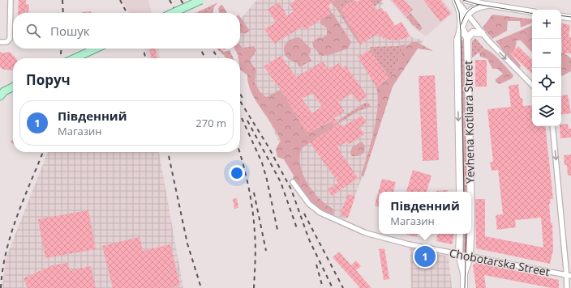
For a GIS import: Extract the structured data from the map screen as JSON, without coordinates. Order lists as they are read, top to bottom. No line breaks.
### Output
{"streets":{"main road":["Yevhena Kotliara Street"],"street":["Chobotarska Street"]},"crossings":[["Yevhena Kotliara Street","Chobotarska Street"]],"page":{"map_buttons":["+","−"],"search":"Пошук","heading":"Поруч","list":[{"mark":"1","name":"Південний","note":"Магазин","value":"270 m"}],"popup":["Південний","Магазин"],"pins":"1"}}
